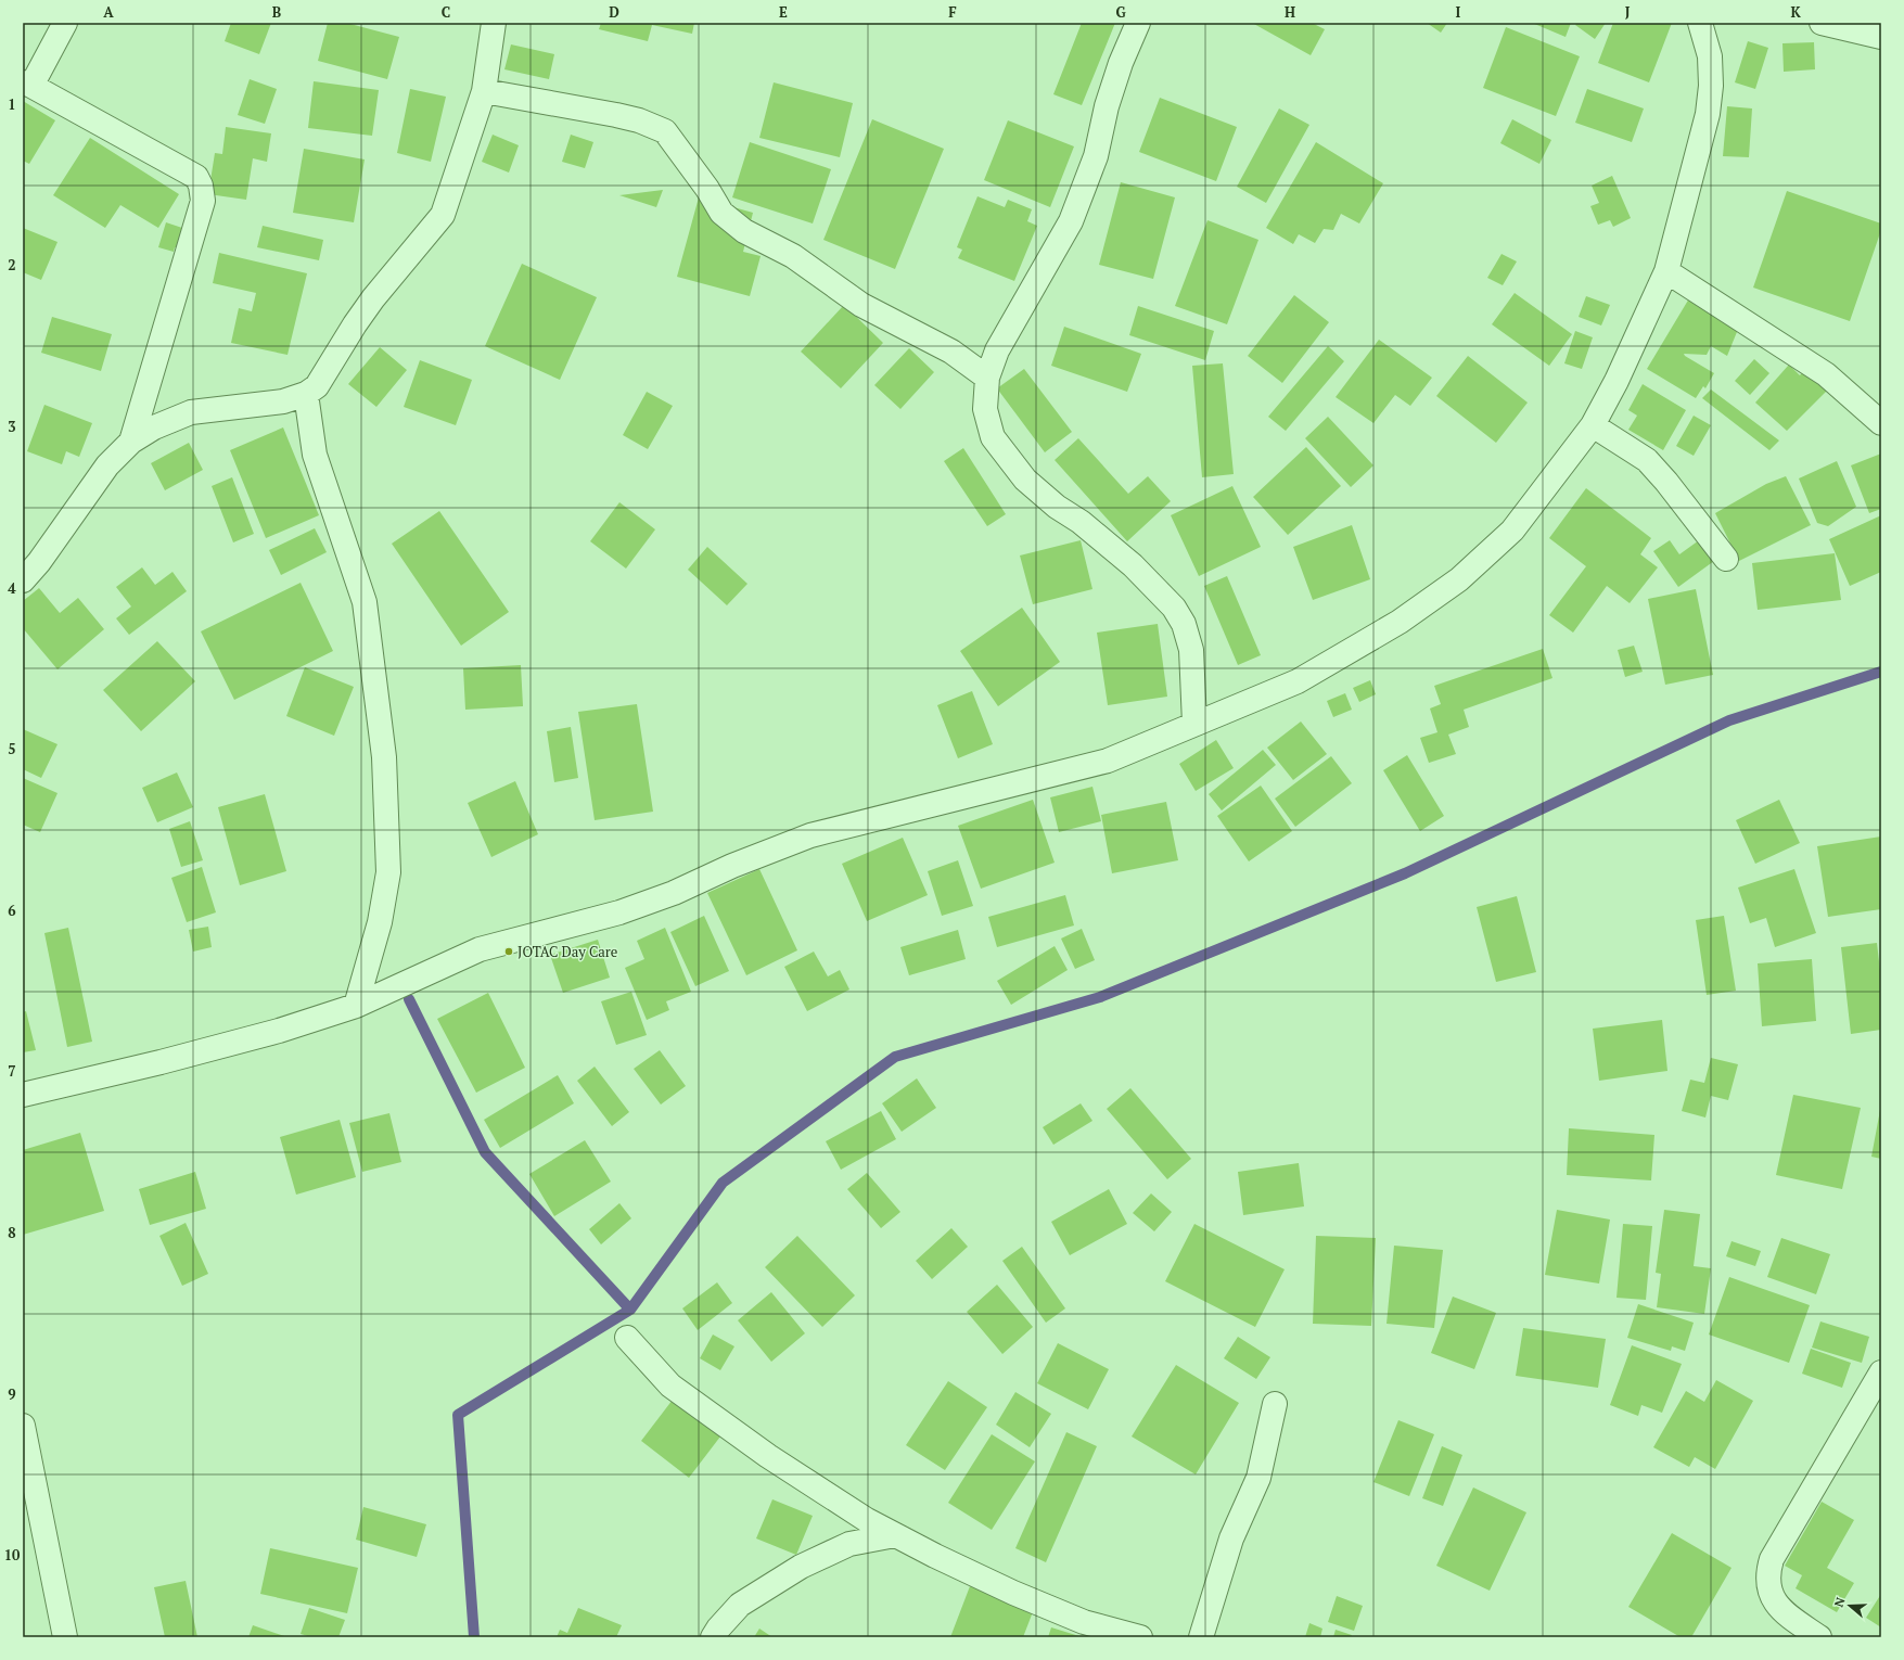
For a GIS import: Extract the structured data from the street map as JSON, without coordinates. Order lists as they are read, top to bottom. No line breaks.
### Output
{"places":["JOTAC Day Care"],"north":"left","grid":{"columns":["A","B","C","D","E","F","G","H","I","J","K"],"rows":["1","2","3","4","5","6","7","8","9","10"]}}
